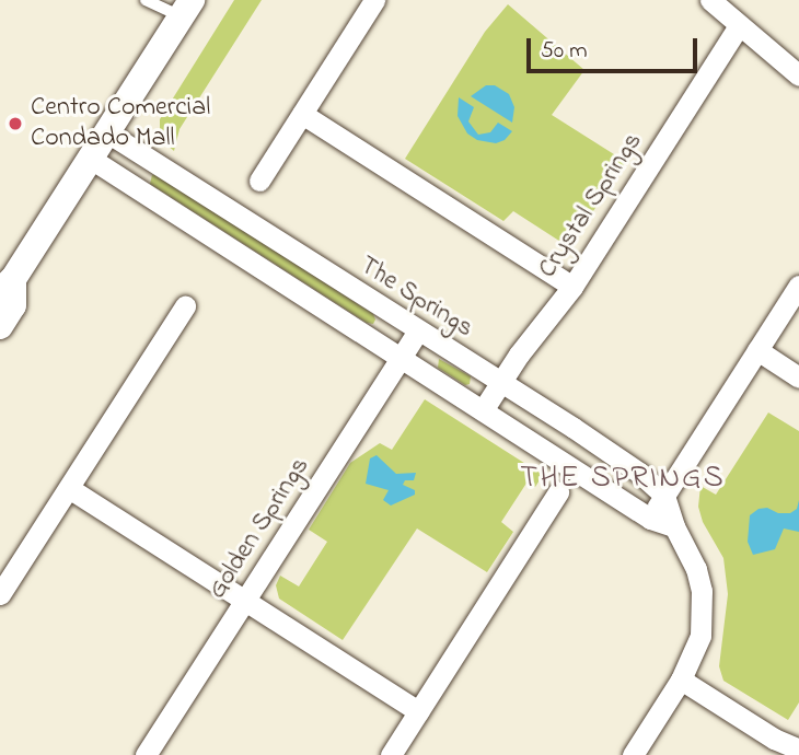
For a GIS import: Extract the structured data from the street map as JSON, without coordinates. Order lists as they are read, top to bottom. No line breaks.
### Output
{"streets":{"street":["Crystal Springs","The Springs","Golden Springs"]},"crossings":[["Crystal Springs","The Springs"],["The Springs","Golden Springs"]],"districts":["THE SPRINGS"],"places":["Centro Comercial Condado Mall"],"scale_bar":"50 m"}
